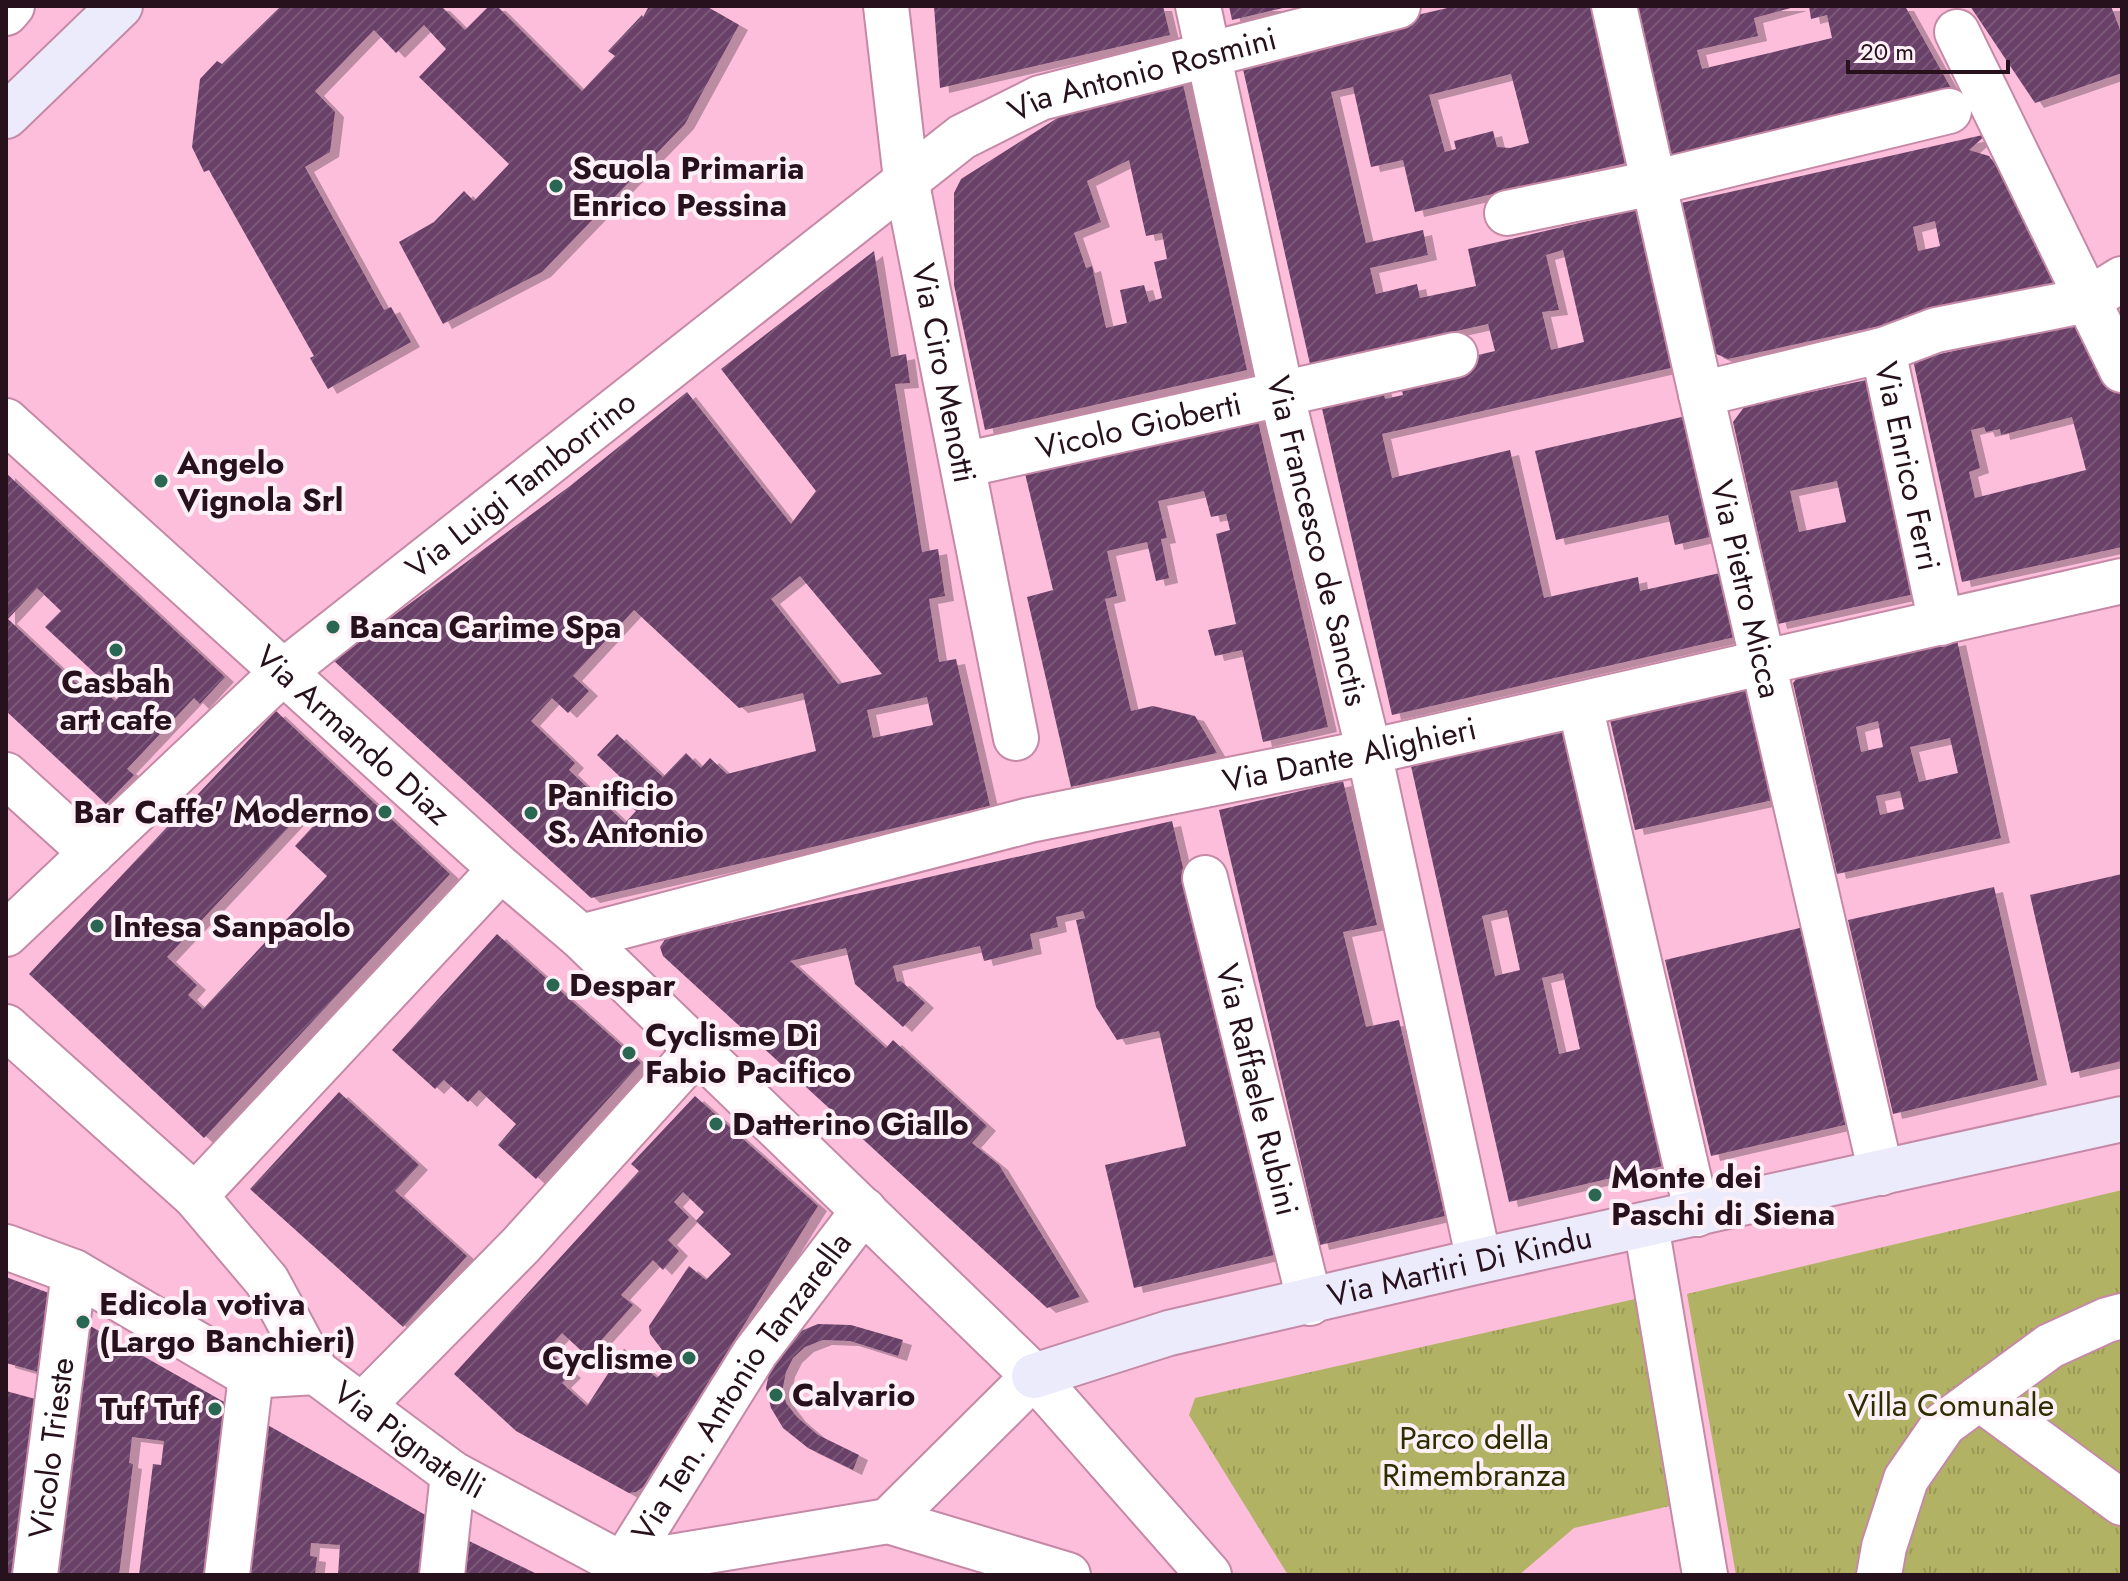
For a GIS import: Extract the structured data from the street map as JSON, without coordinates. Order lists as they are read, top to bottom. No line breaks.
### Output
{"streets":{"street":["Via Antonio Rosmini","Via Ciro Menotti","Vicolo Gioberti","Via Enrico Ferri","Via Luigi Tamborrino","Via Francesco de Sanctis","Via Pietro Micca","Via Armando Diaz","Via Dante Alighieri","Via Raffaele Rubini","Via Martiri Di Kindu","Via Ten. Antonio Tanzarella","Via Pignatelli","Vicolo Trieste"]},"crossings":[["Via Antonio Rosmini","Via Ciro Menotti"],["Via Antonio Rosmini","Via Luigi Tamborrino"],["Via Antonio Rosmini","Via Francesco de Sanctis"],["Via Ciro Menotti","Vicolo Gioberti"],["Via Ciro Menotti","Via Luigi Tamborrino"],["Vicolo Gioberti","Via Francesco de Sanctis"],["Via Enrico Ferri","Via Pietro Micca"],["Via Enrico Ferri","Via Dante Alighieri"],["Via Luigi Tamborrino","Via Armando Diaz"],["Via Francesco de Sanctis","Via Dante Alighieri"],["Via Francesco de Sanctis","Via Martiri Di Kindu"],["Via Pietro Micca","Via Dante Alighieri"],["Via Pietro Micca","Via Martiri Di Kindu"],["Via Armando Diaz","Via Dante Alighieri"],["Via Armando Diaz","Via Martiri Di Kindu"],["Via Armando Diaz","Via Ten. Antonio Tanzarella"],["Via Raffaele Rubini","Via Martiri Di Kindu"],["Via Ten. Antonio Tanzarella","Via Pignatelli"]],"parks":["Villa Comunale","Parco della Rimembranza"],"places":["Scuola Primaria Enrico Pessina","Angelo Vignola Srl","Banca Carime Spa","Casbah art cafe","Bar Caffe' Moderno","Panificio S. Antonio","Intesa Sanpaolo","Despar","Cyclisme Di Fabio Pacifico","Datterino Giallo","Monte dei Paschi di Siena","Edicola votiva (Largo Banchieri)","Cyclisme","Calvario","Tuf Tuf"],"scale_bar":"20 m"}
